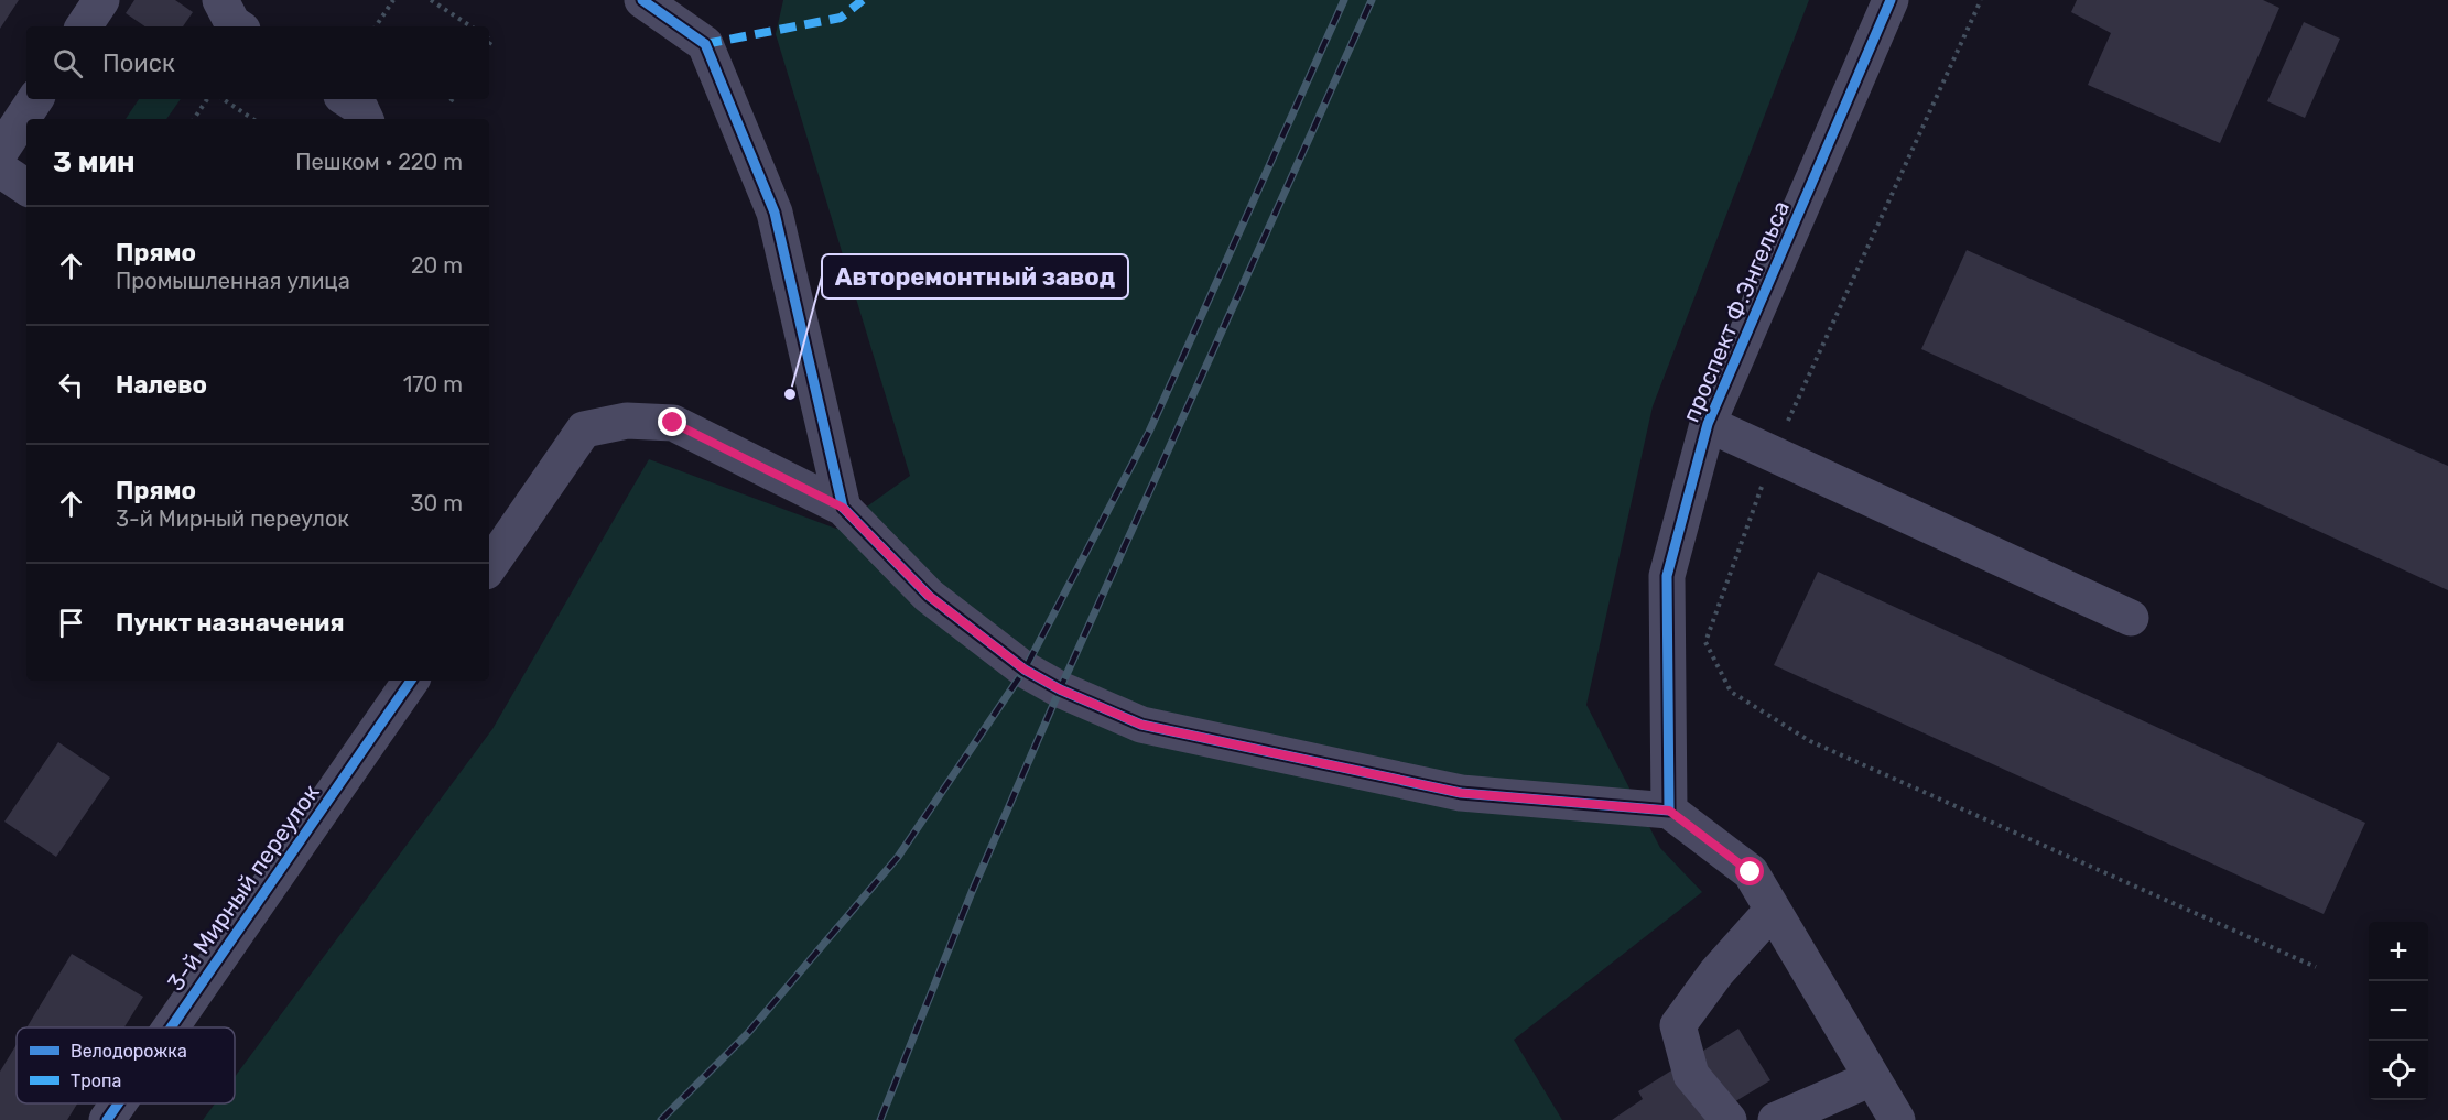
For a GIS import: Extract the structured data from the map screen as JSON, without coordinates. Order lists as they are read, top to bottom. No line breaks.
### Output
{"streets":{"street":["проспект Ф.Энгельса","3-й Мирный переулок"]},"places":["Авторемонтный завод"],"legend":["Велодорожка","Тропа"],"page":{"search":"Поиск","heading":["3 мин","Пешком · 220 m"],"list":[["Прямо","Промышленная улица","20 m"],["Налево","170 m"],["Прямо","3-й Мирный переулок","30 m"],"Пункт назначения"],"map_buttons":["+","−"]}}
